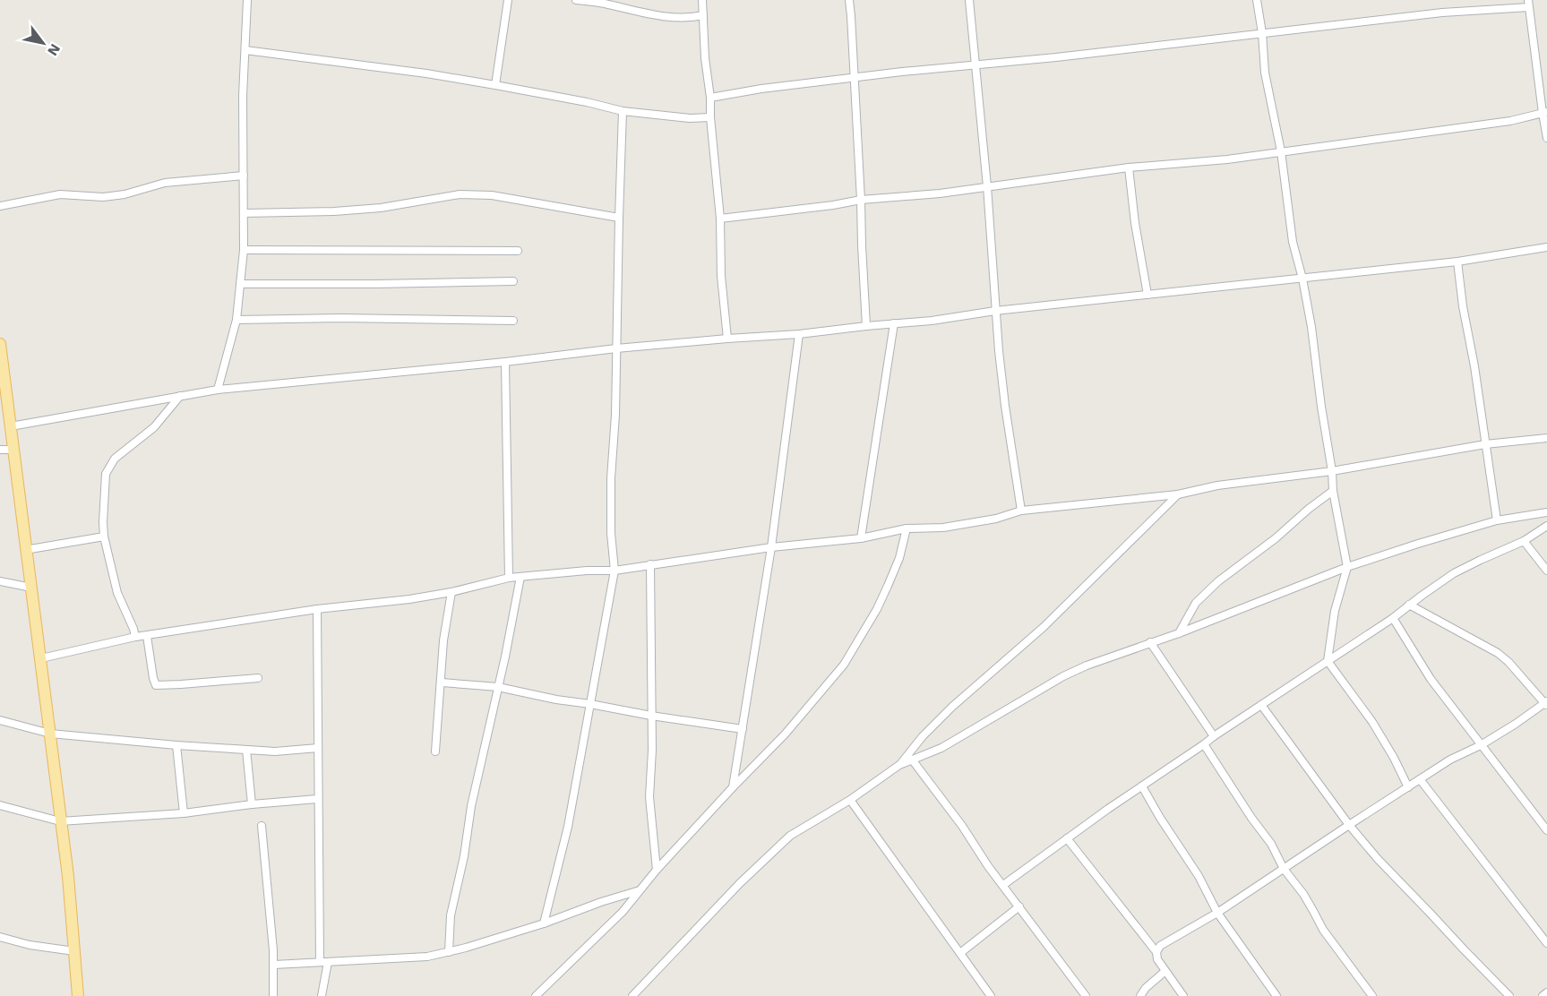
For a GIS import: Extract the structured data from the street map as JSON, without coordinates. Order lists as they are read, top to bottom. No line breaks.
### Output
{"north":"bottom right"}
